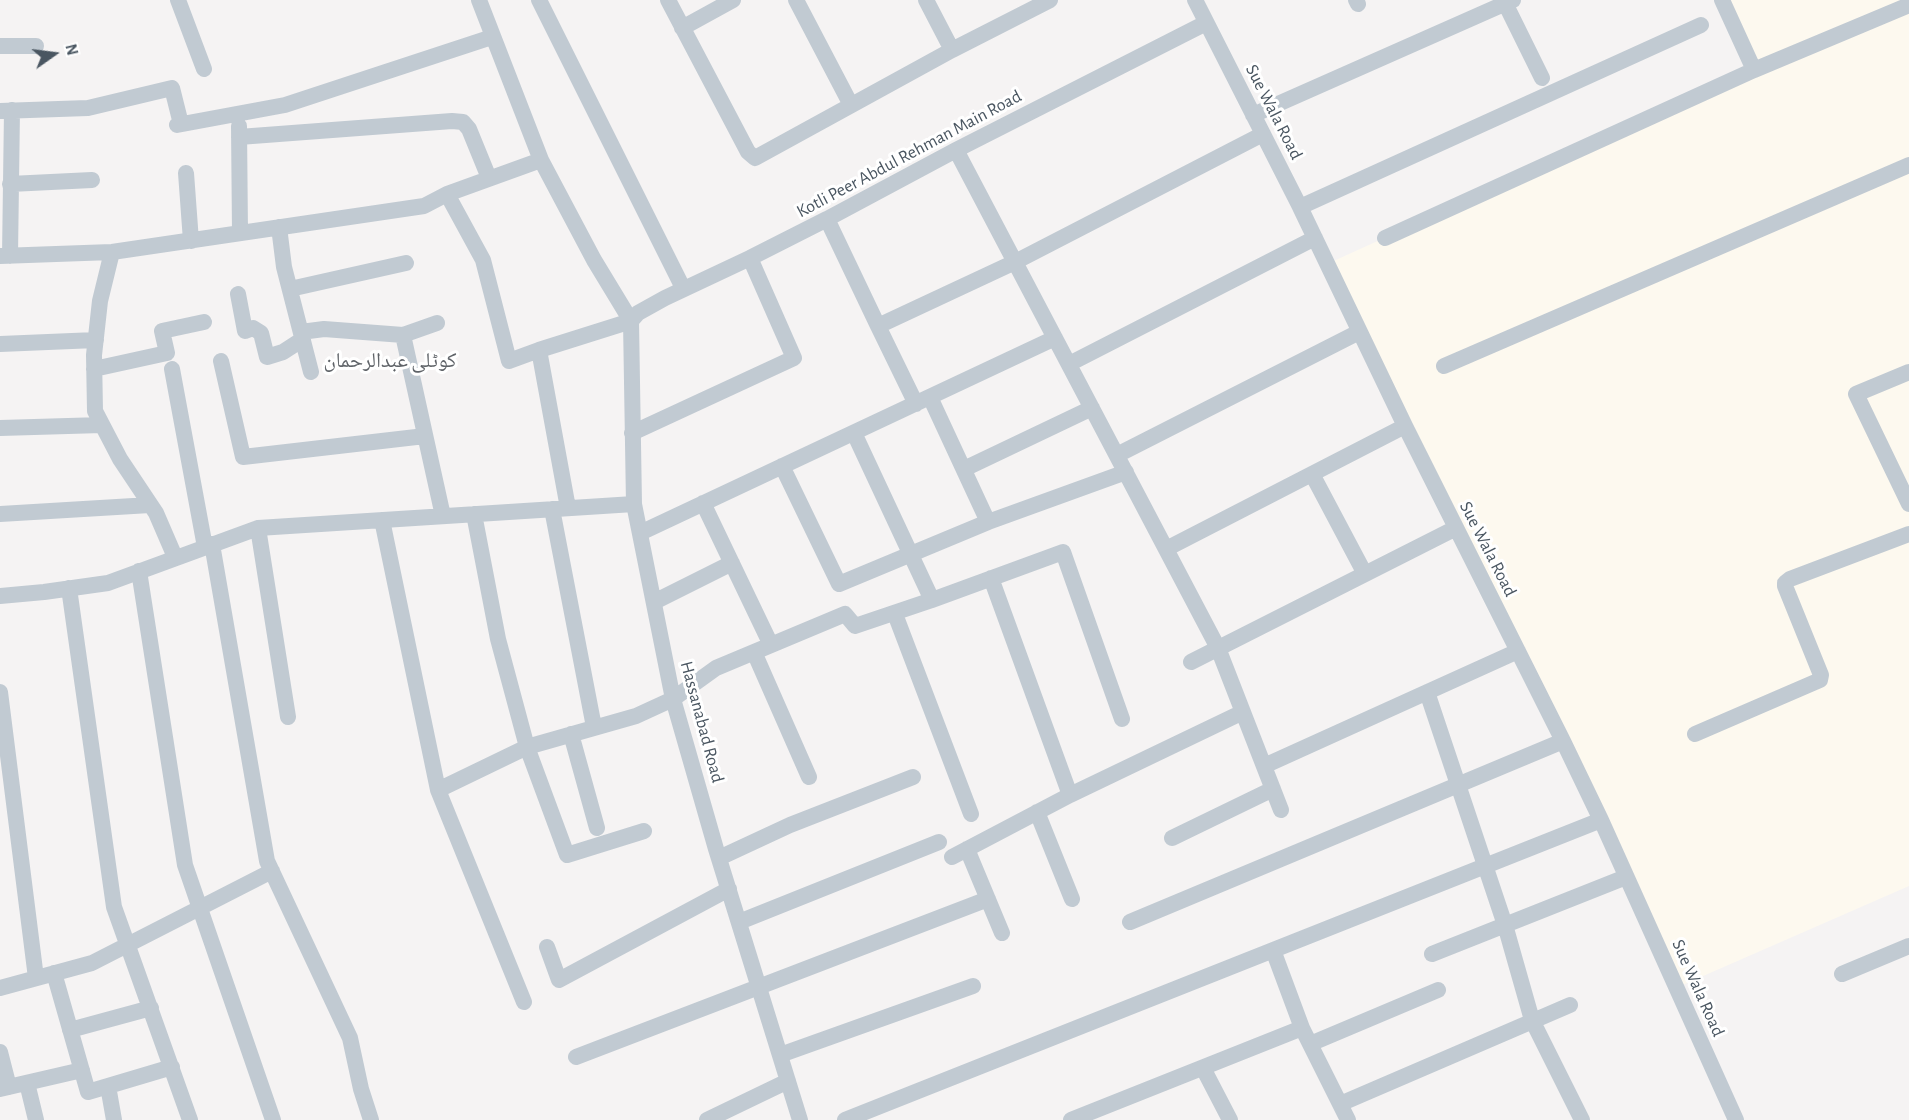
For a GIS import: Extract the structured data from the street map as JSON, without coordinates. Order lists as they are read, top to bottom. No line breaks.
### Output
{"streets":{"street":["Sue Wala Road","Kotli Peer Abdul Rehman Main Road","Hassanabad Road"]},"crossings":[["Sue Wala Road","Kotli Peer Abdul Rehman Main Road"],["Kotli Peer Abdul Rehman Main Road","Hassanabad Road"]],"districts":["کوٹلی عبدالرحمان"],"north":"right"}
